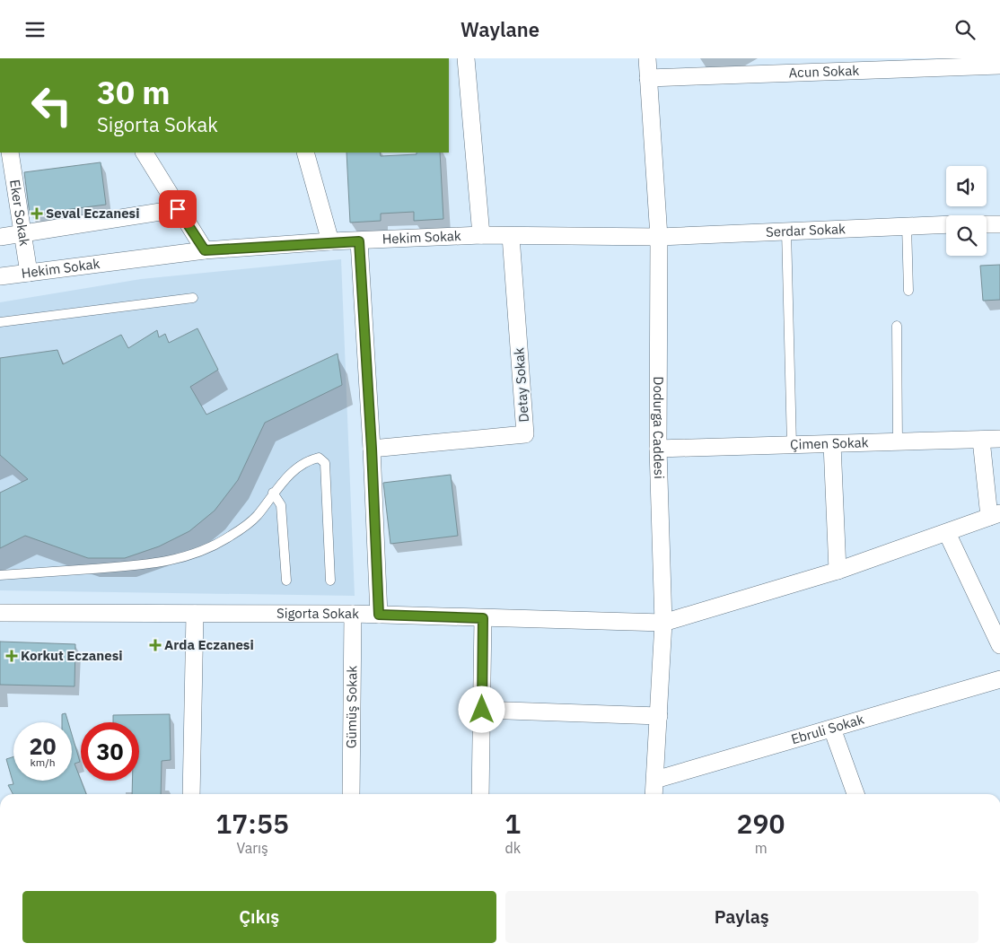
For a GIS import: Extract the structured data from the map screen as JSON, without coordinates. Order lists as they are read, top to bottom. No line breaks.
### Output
{"streets":{"street":["Acun Sokak","Eker Sokak","Serdar Sokak","Hekim Sokak","Detay Sokak","Dodurga Caddesi","Çimen Sokak","Sigorta Sokak","Gümüş Sokak","Ebruli Sokak"]},"crossings":[["Acun Sokak","Dodurga Caddesi"],["Eker Sokak","Hekim Sokak"],["Serdar Sokak","Hekim Sokak"],["Serdar Sokak","Dodurga Caddesi"],["Hekim Sokak","Detay Sokak"],["Hekim Sokak","Dodurga Caddesi"],["Dodurga Caddesi","Çimen Sokak"],["Dodurga Caddesi","Sigorta Sokak"],["Dodurga Caddesi","Ebruli Sokak"],["Sigorta Sokak","Gümüş Sokak"]],"places":{"health":["Seval Eczanesi","Arda Eczanesi","Korkut Eczanesi"]},"page":{"header":"Waylane","turn":["30 m","Sigorta Sokak"],"speed":"20 km/h","limit":"30","eta":["17:55","Varış","1","dk","290","m"],"buttons":["Çıkış","Paylaş"]}}
